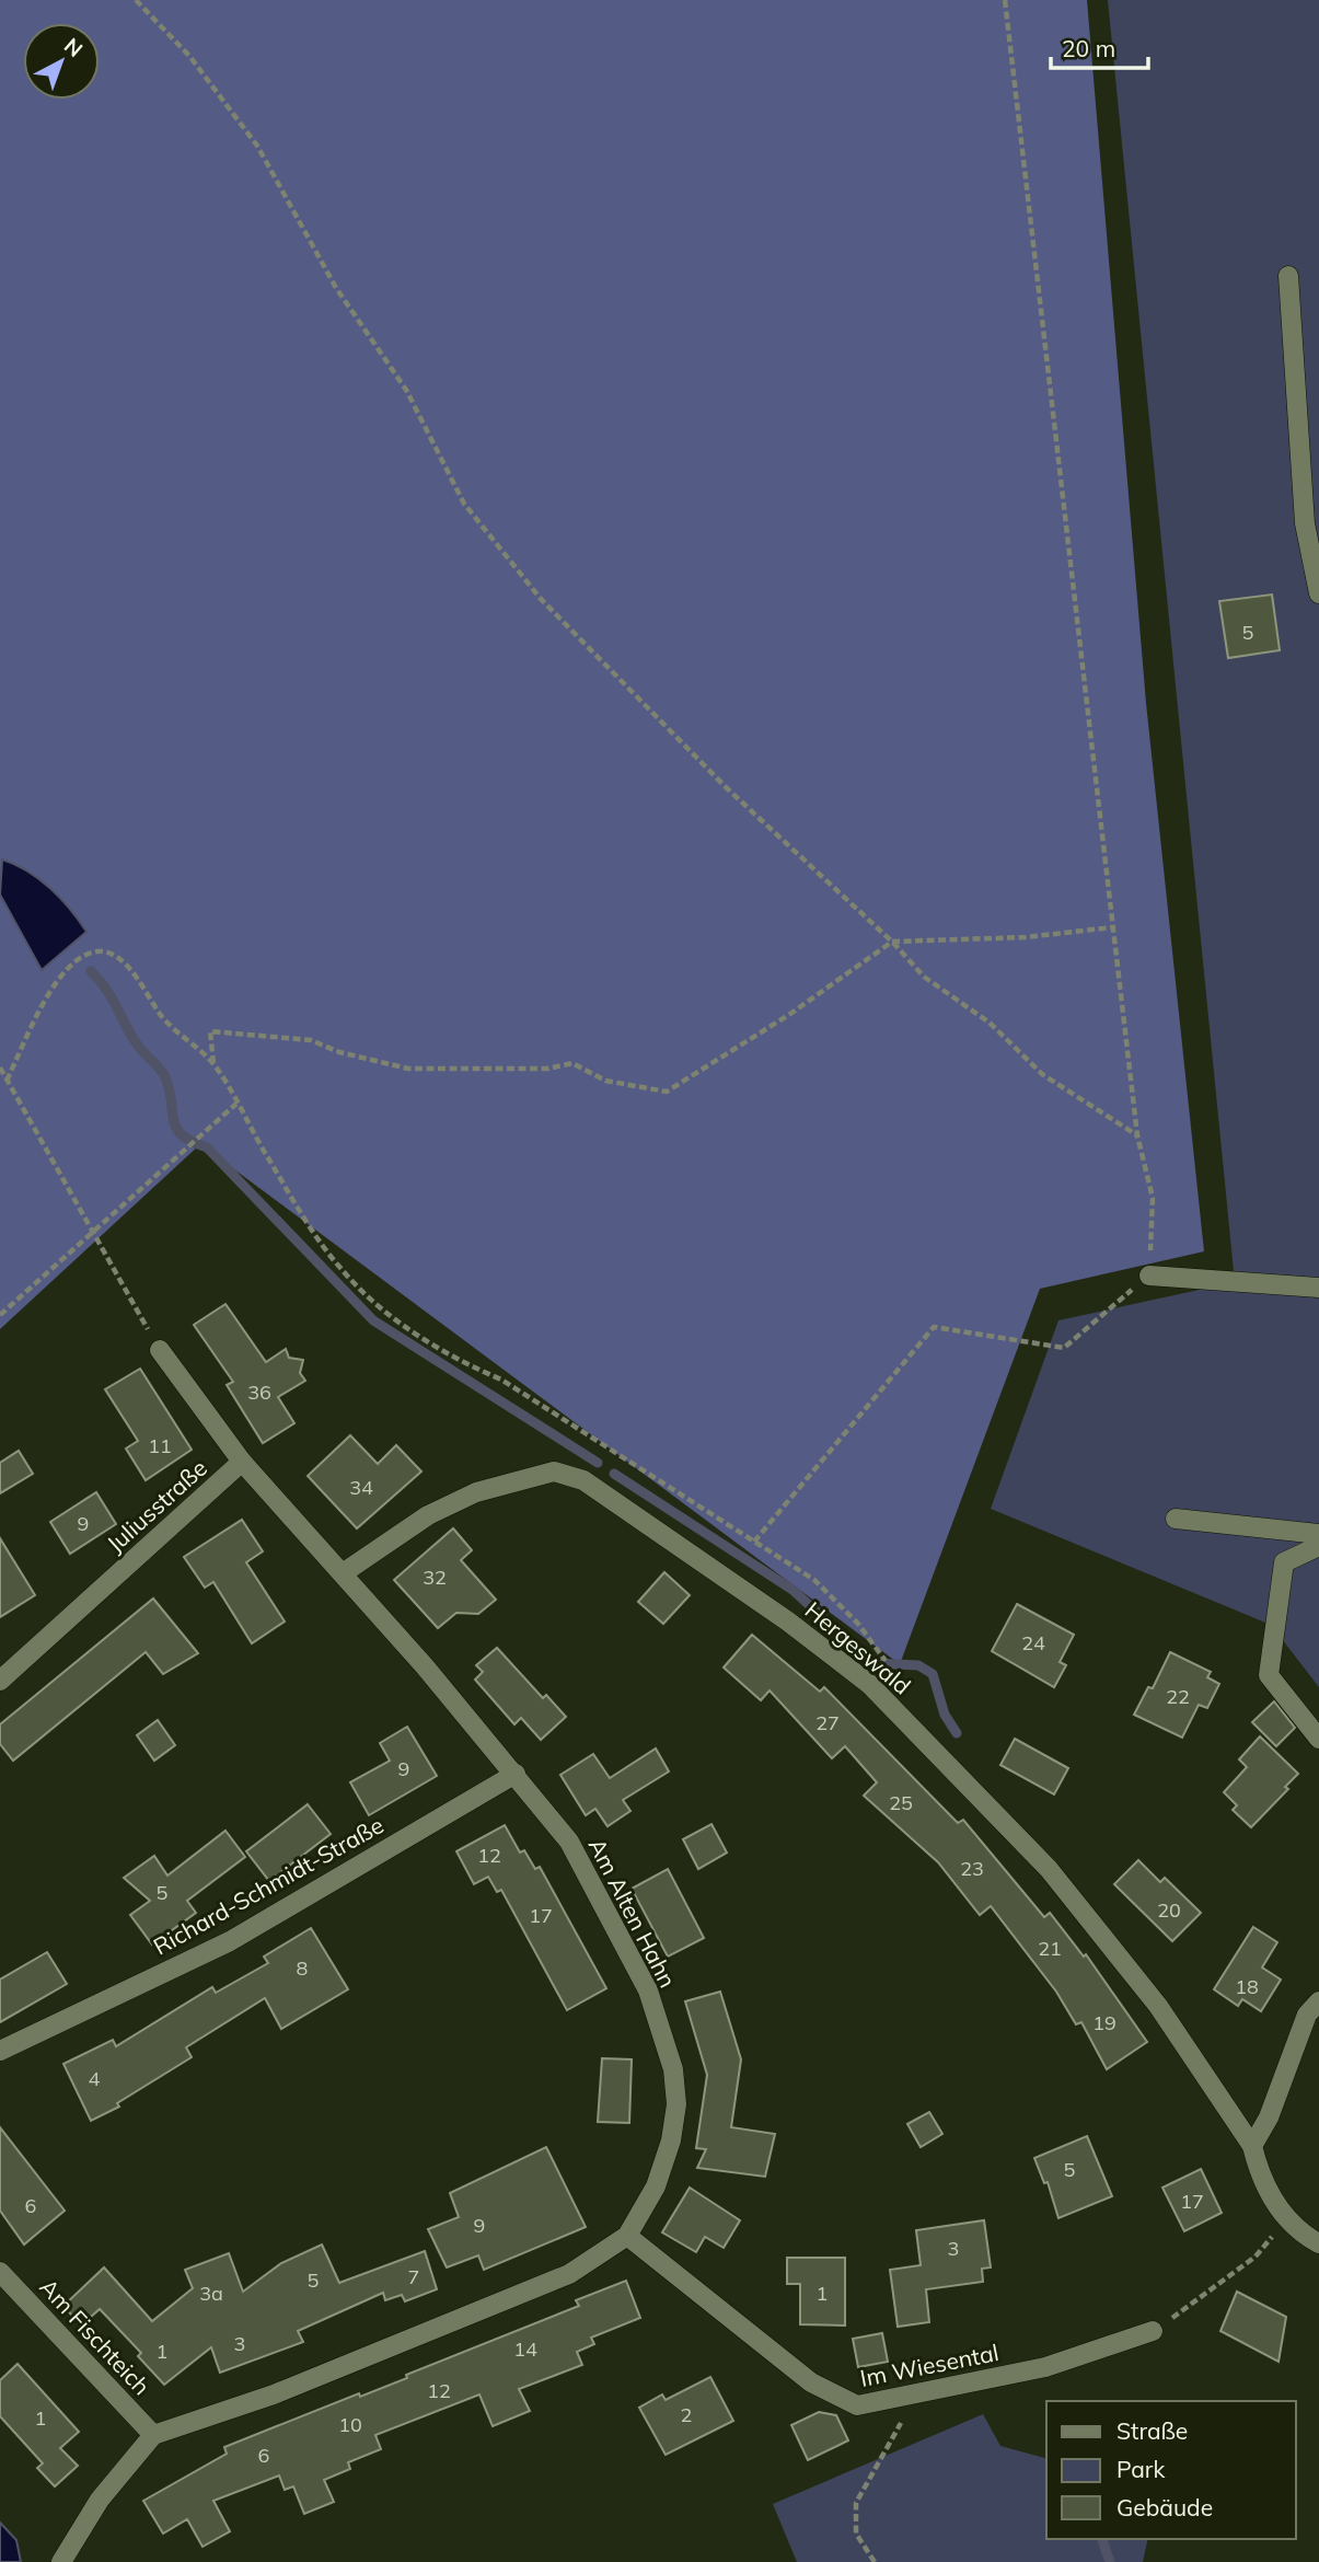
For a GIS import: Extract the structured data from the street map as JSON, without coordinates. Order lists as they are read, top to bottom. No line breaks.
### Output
{"streets":{"street":["Juliusstraße","Hergeswald","Richard-Schmidt-Straße","Am Alten Hahn","Am Fischteich","Im Wiesental"]},"crossings":[["Juliusstraße","Am Alten Hahn"],["Hergeswald","Am Alten Hahn"],["Richard-Schmidt-Straße","Am Alten Hahn"],["Am Alten Hahn","Am Fischteich"],["Am Alten Hahn","Im Wiesental"]],"house_numbers":["5","36","11","34","9","32","24","22","27","9","25","12","23","5","20","17","21","8","18","19","4","5","17","6","9","3","7","5","3a","1","3","14","1","12","2","1","10","6"],"legend":["Straße","Park","Gebäude"],"scale_bar":"20 m","north":"top right"}
